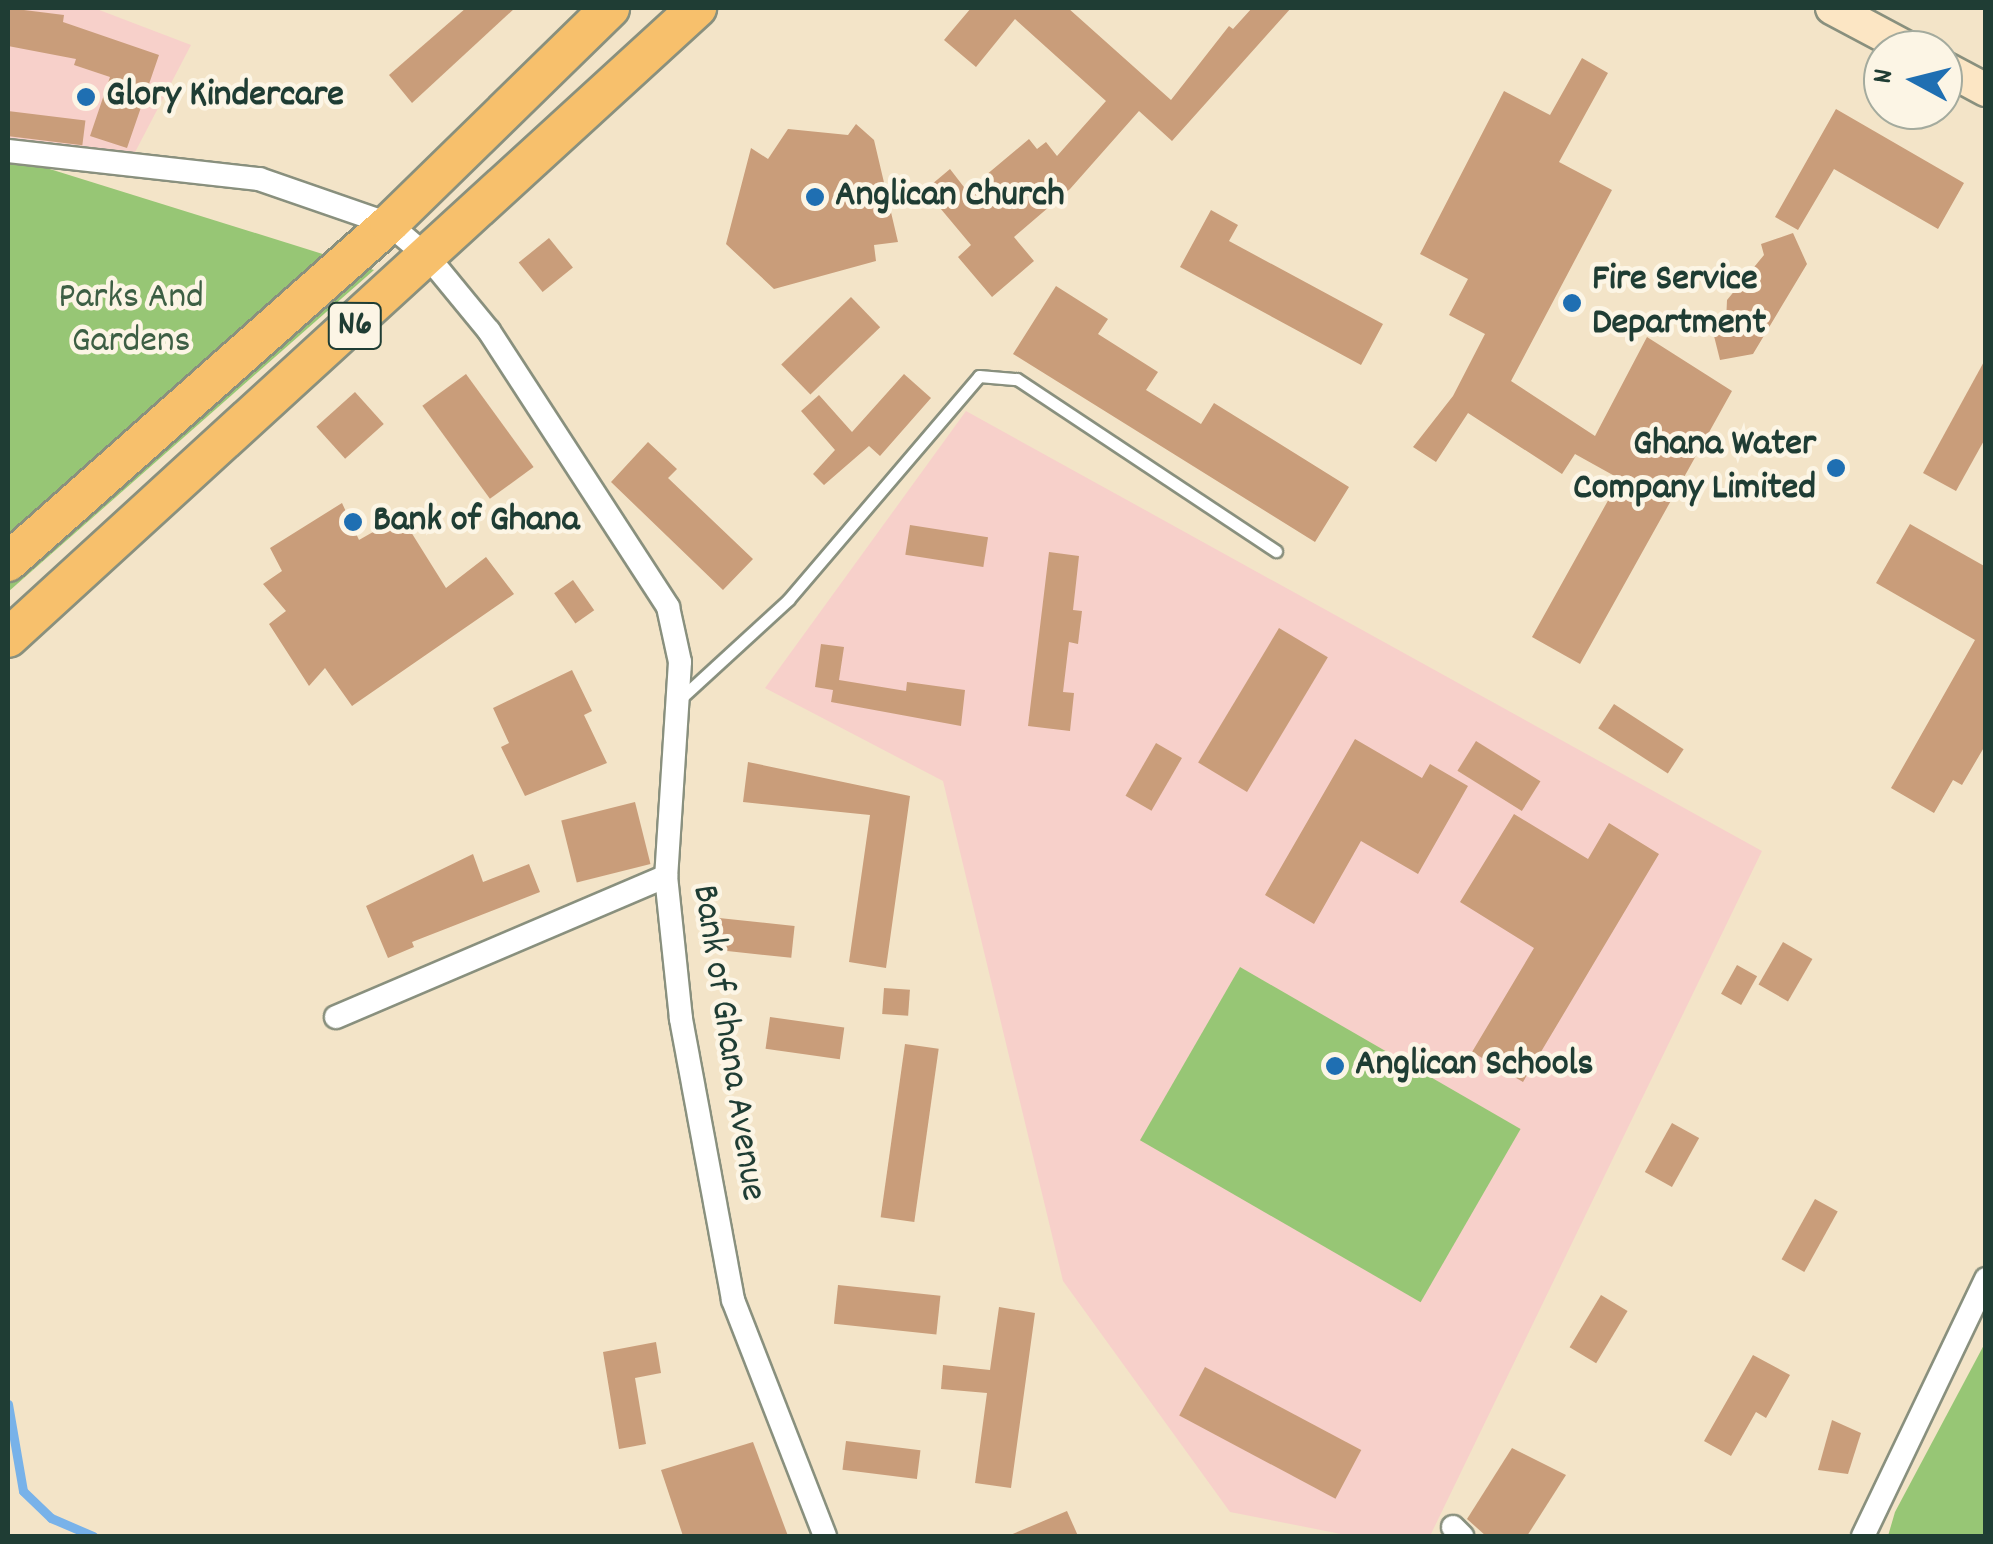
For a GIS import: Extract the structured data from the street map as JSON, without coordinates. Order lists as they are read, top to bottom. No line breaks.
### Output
{"streets":{"main road":["N6"],"street":["Bank of Ghana Avenue"]},"crossings":[["N6","Bank of Ghana Avenue"]],"parks":["Parks And Gardens"],"places":["Glory Kindercare","Anglican Church","Fire Service Department","Ghana Water Company Limited","Bank of Ghana","Anglican Schools"],"north":"left"}
